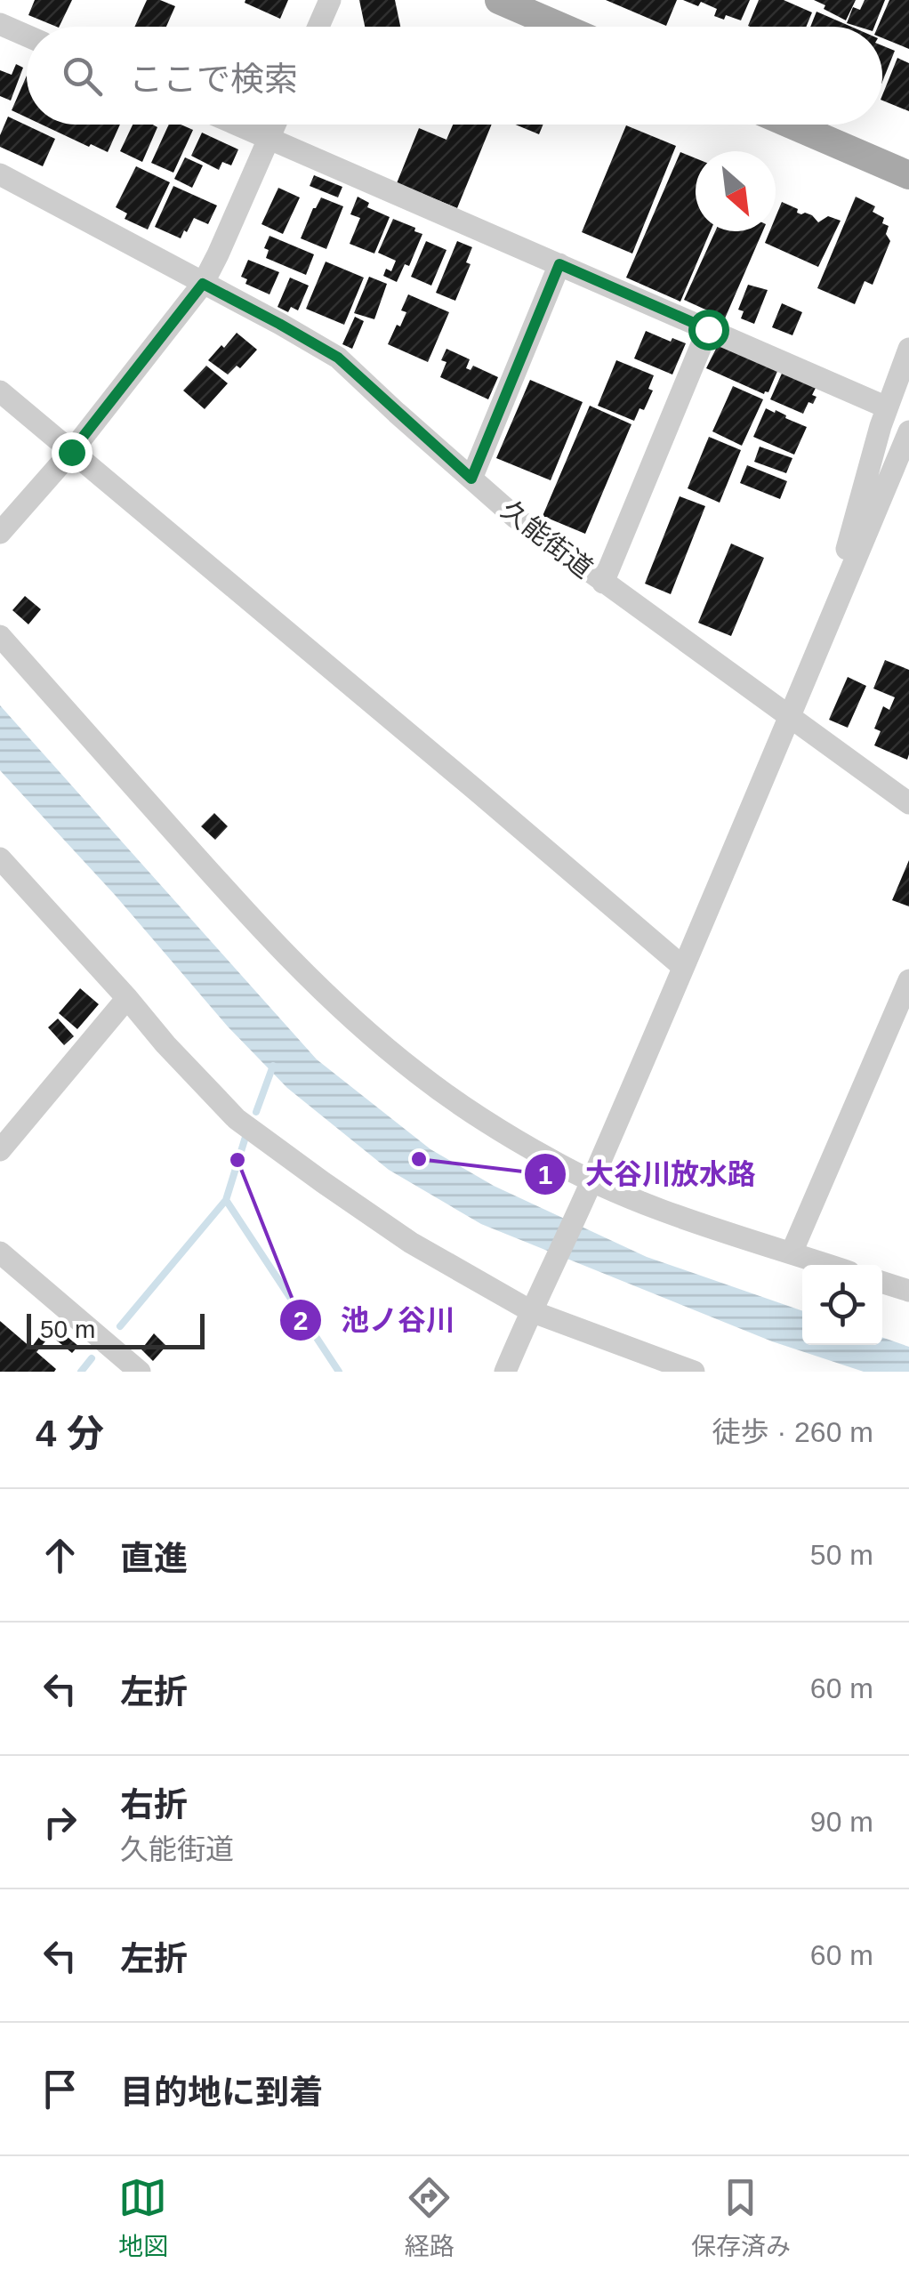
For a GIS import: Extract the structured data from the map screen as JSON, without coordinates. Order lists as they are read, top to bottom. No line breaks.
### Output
{"streets":{"street":["久能街道"]},"places":["大谷川放水路","池ノ谷川"],"scale_bar":"50 m","north":"bottom right","page":{"search":"ここで検索","scale":"50 m","heading":["4 分","徒歩 · 260 m"],"list":[["直進","50 m"],["左折","60 m"],["右折","久能街道","90 m"],["左折","60 m"],"目的地に到着"],"nav":["地図","経路","保存済み"]}}
